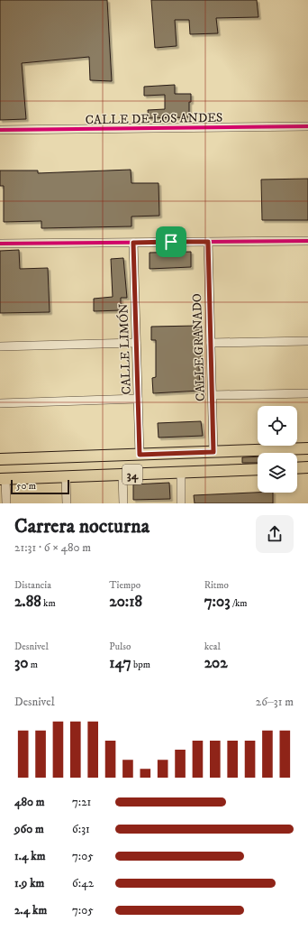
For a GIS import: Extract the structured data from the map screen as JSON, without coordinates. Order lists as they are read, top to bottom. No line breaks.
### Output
{"streets":{"main road":["34"],"street":["CALLE DE LOS ANDES","CALLE GRANADO","CALLE LIMÓN"]},"crossings":[["CALLE GRANADO","34"],["CALLE LIMÓN","34"]],"scale_bar":"50 m","page":{"scale":"50 m","heading":["Carrera nocturna","21:31 · 6 × 480 m"],"stats":[["Distancia","2.88 km"],["Tiempo","20:18"],["Ritmo","7:03 /km"],["Desnivel","30 m"],["Pulso","147 bpm"],["kcal","202"]],"chart":["Desnivel","26–31 m"],"list":[{"name":"480 m","note":"7:21"},{"name":"960 m","note":"6:31"},{"name":"1.4 km","note":"7:05"},{"name":"1.9 km","note":"6:42"},{"name":"2.4 km","note":"7:05"}]}}
